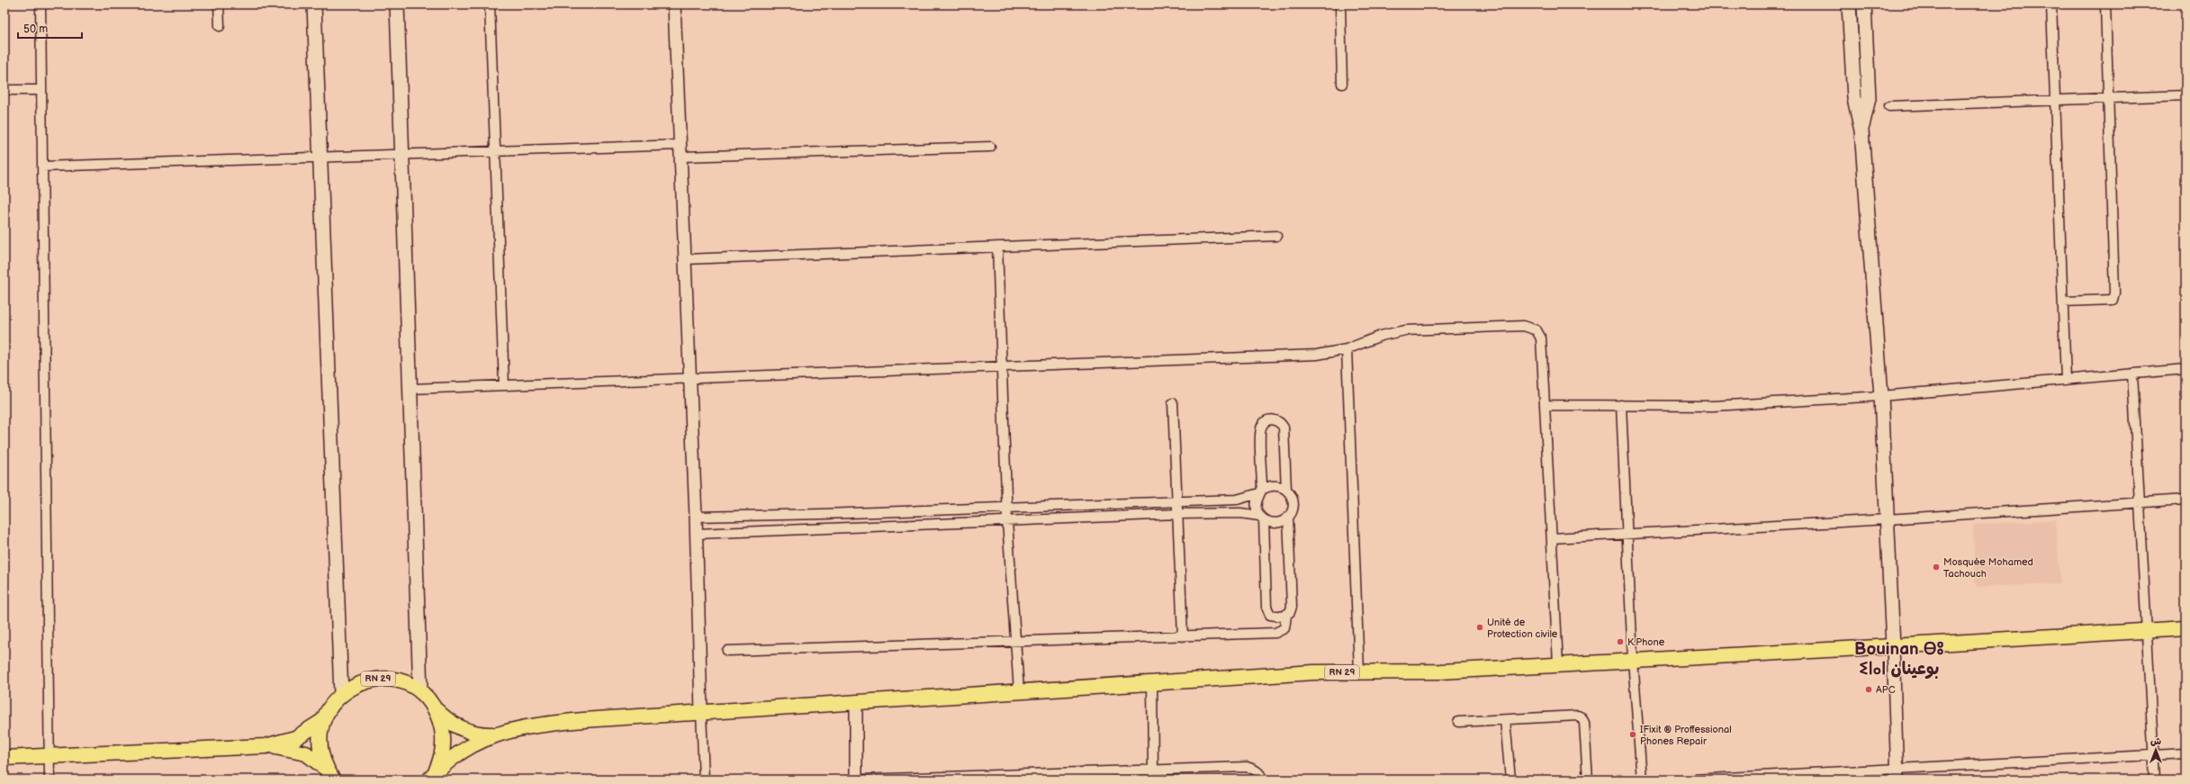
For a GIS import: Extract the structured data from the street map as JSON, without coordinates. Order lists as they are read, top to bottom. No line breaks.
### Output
{"streets":{"main road":["RN 29"]},"districts":["Bouinan ⴱⵓ ⵉⵏⴰⵏ بوعينان"],"places":["Mosquée Mohamed Tachouch","Unité de Protection civile","K.Phone","APC","IFixit ® Proffessional Phones Repair"],"scale_bar":"50 m","north":"top"}
